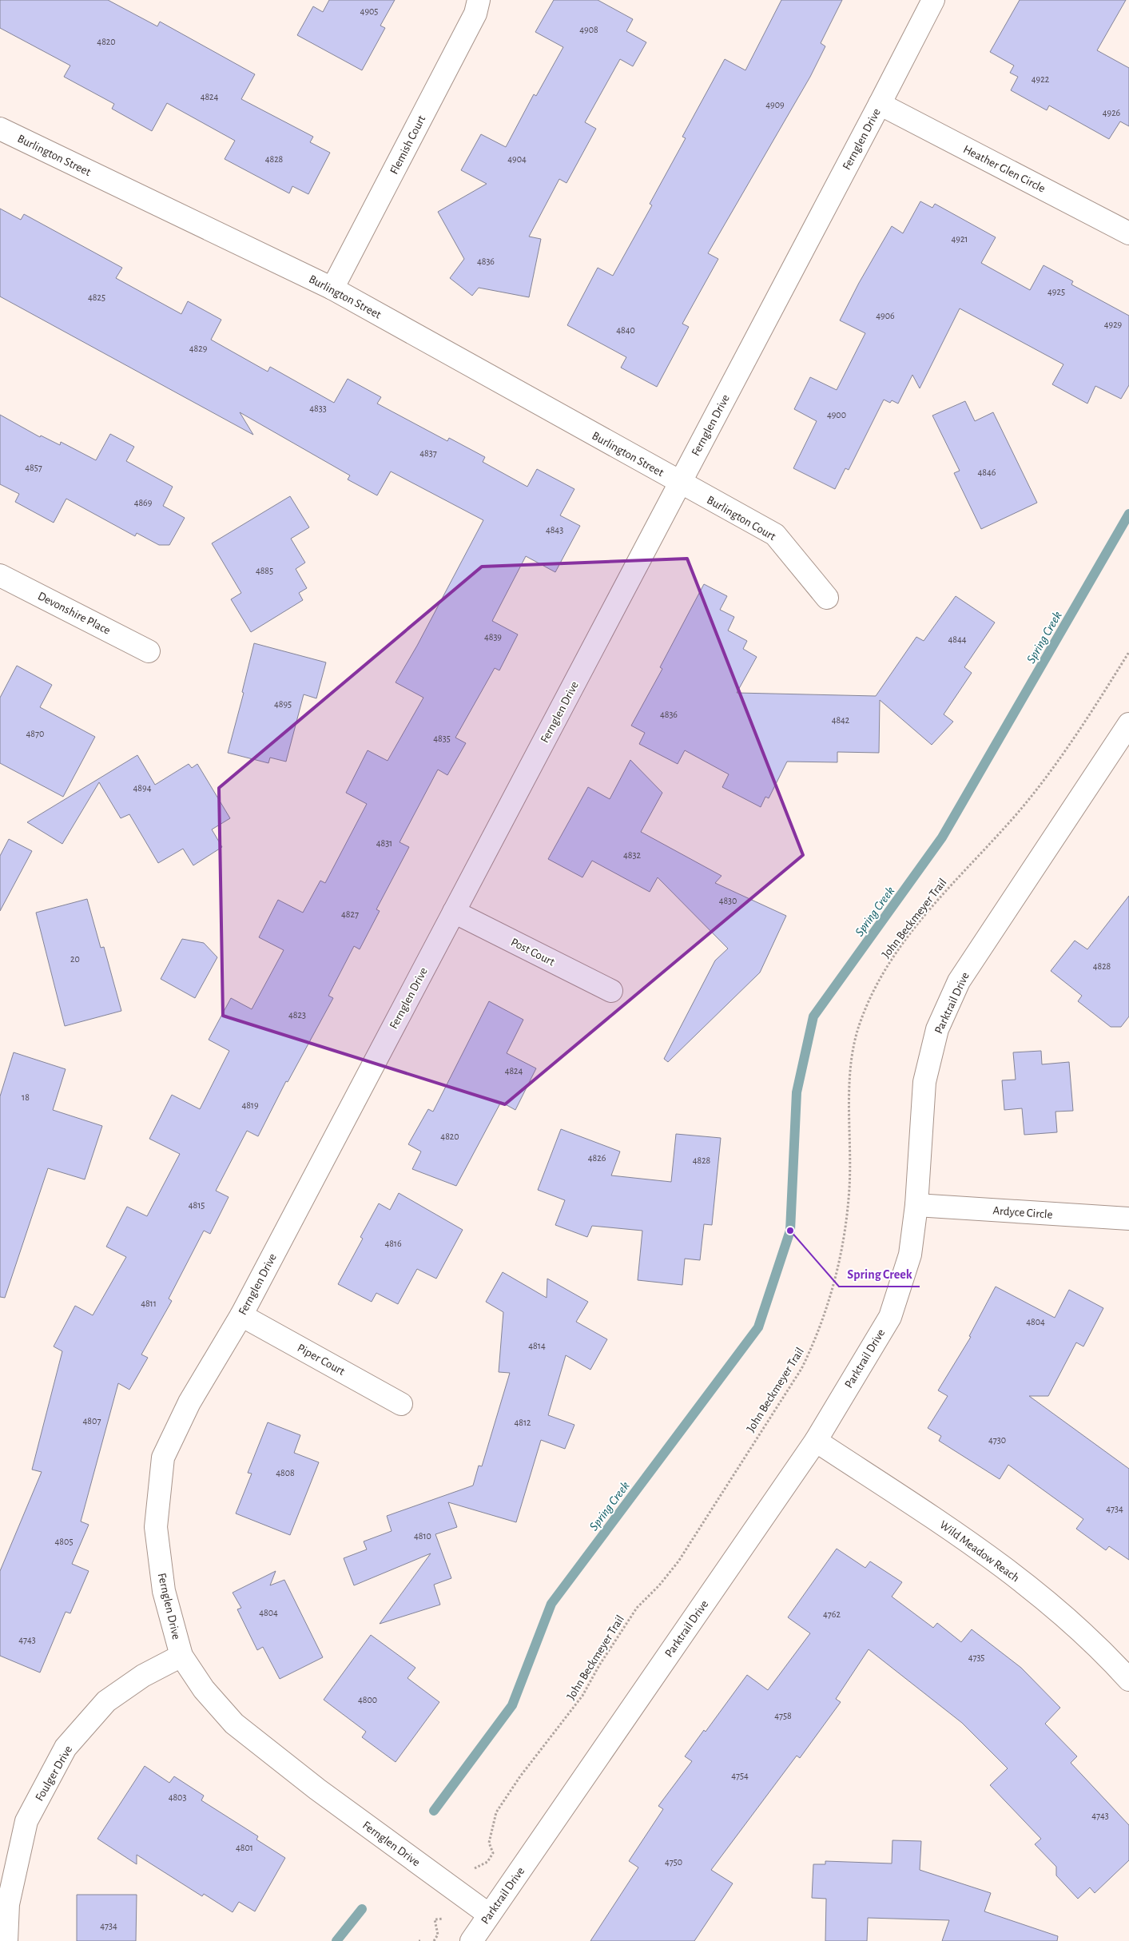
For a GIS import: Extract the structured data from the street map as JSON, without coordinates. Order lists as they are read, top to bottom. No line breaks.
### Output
{"streets":{"street":["Fernglen Drive","Flemish Court","Burlington Street","Heather Glen Circle","Burlington Court","Devonshire Place","Post Court","Parktrail Drive","Ardyce Circle","Piper Court","Wild Meadow Reach","Foulger Drive"],"path":["John Beckmeyer Trail"]},"crossings":[["Fernglen Drive","Burlington Street"],["Fernglen Drive","Heather Glen Circle"],["Fernglen Drive","Burlington Court"],["Fernglen Drive","John Beckmeyer Trail"],["Fernglen Drive","Post Court"],["Fernglen Drive","Parktrail Drive"],["Fernglen Drive","Piper Court"],["Fernglen Drive","Foulger Drive"],["Flemish Court","Burlington Street"],["Burlington Street","Burlington Court"],["John Beckmeyer Trail","Parktrail Drive"],["Parktrail Drive","Ardyce Circle"],["Parktrail Drive","Wild Meadow Reach"]],"water":["Spring Creek"],"places":["Spring Creek"],"house_numbers":["4905","4908","4820","4922","4824","4909","4926","4828","4904","4921","4836","4925","4825","4906","4929","4840","4829","4833","4900","4837","4857","4846","4869","4843","4885","4839","4844","4895","4836","4842","4870","4835","4894","4831","4832","4830","4827","20","4828","4823","4824","18","4819","4820","4826","4828","4815","4816","4811","4804","4814","4807","4812","4730","4808","4734","4810","4805","4804","4762","4743","4735","4800","4758","4754","4803","4743","4801","4750","4734"]}
